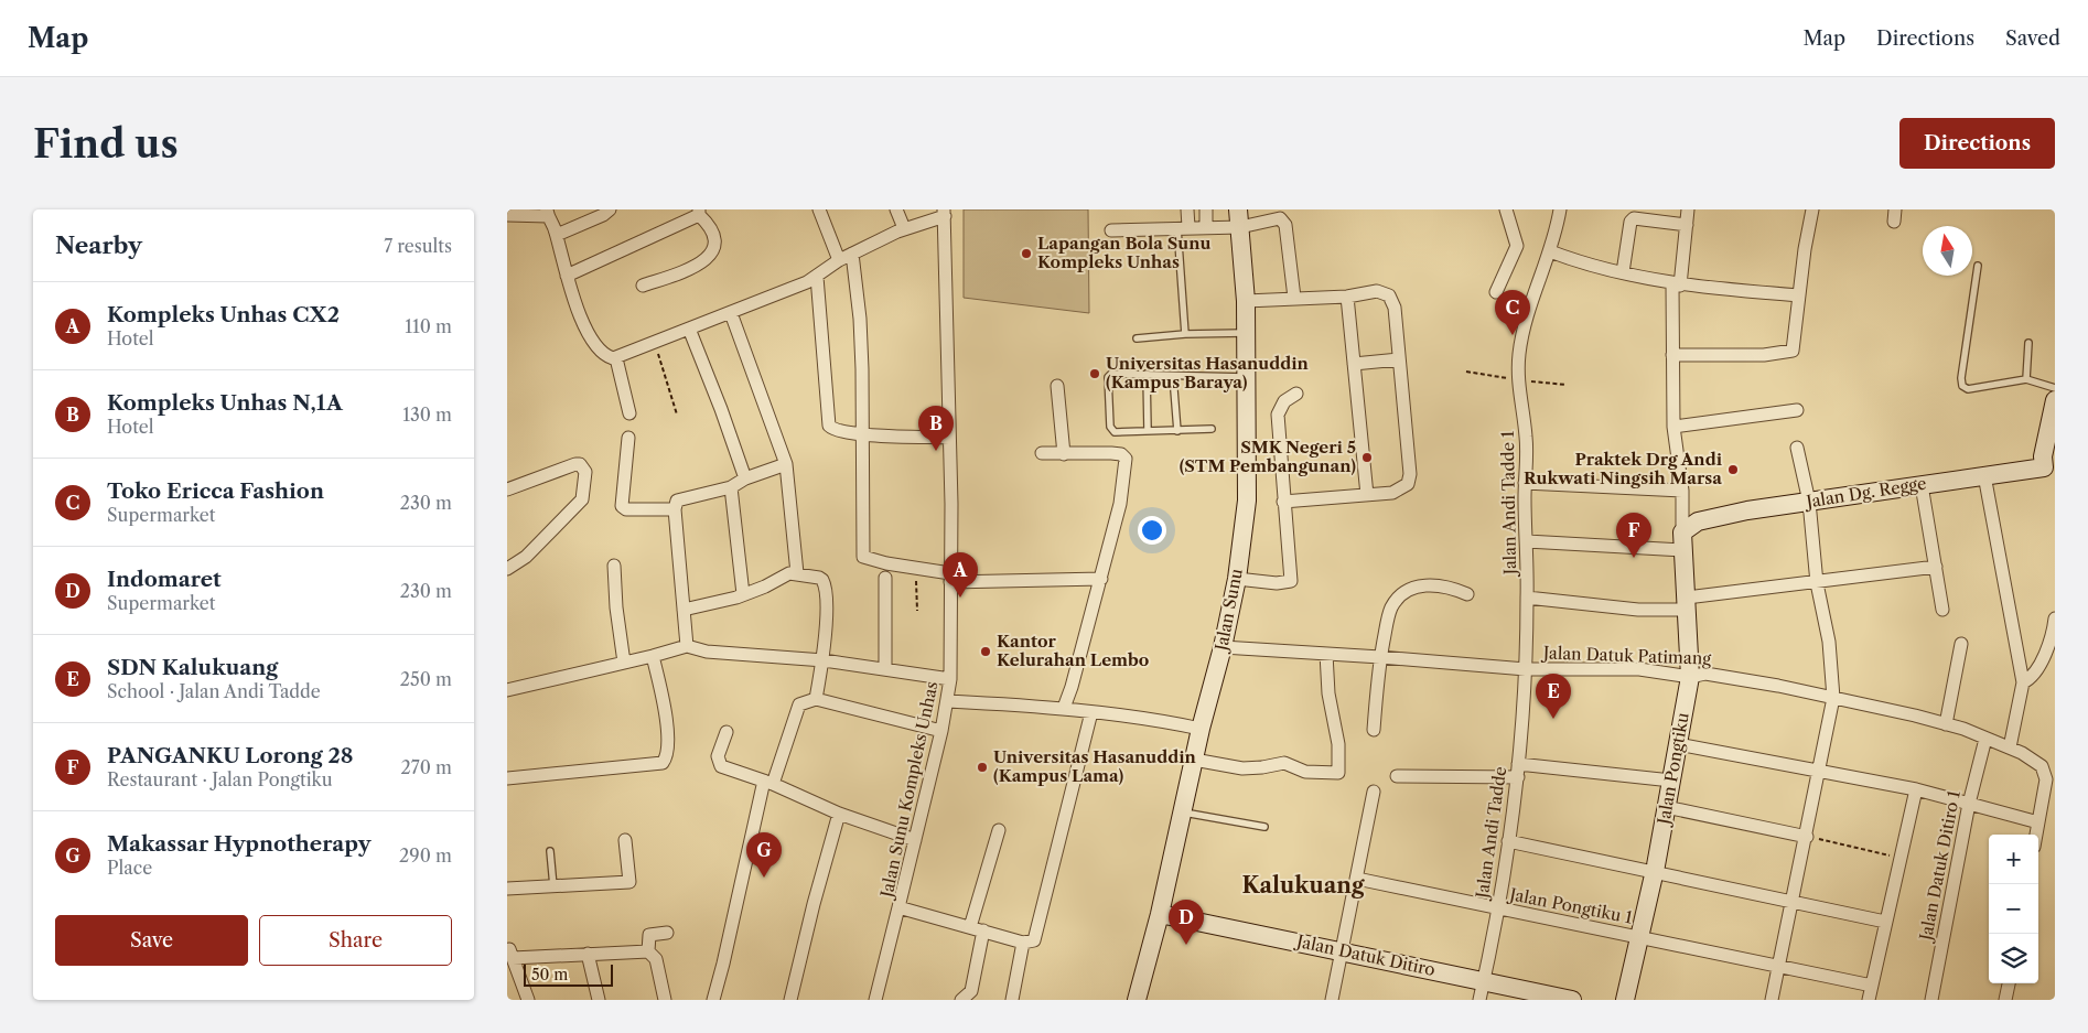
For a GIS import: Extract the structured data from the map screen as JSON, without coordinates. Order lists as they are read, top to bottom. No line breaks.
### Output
{"streets":{"street":["Jalan Dg. Regge","Jalan Andi Tadde 1","Jalan Sunu","Jalan Datuk Patimang","Jalan Pongtiku","Jalan Sunu Kompleks Unhas","Jalan Andi Tadde","Jalan Datuk Ditiro 1","Jalan Pongtiku 1","Jalan Datuk Ditiro"]},"crossings":[["Jalan Dg. Regge","Jalan Pongtiku"],["Jalan Andi Tadde 1","Jalan Datuk Patimang"],["Jalan Andi Tadde 1","Jalan Andi Tadde"],["Jalan Sunu","Jalan Datuk Patimang"],["Jalan Sunu","Jalan Datuk Ditiro"],["Jalan Datuk Patimang","Jalan Pongtiku"],["Jalan Datuk Patimang","Jalan Andi Tadde"],["Jalan Datuk Patimang","Jalan Datuk Ditiro 1"],["Jalan Pongtiku","Jalan Pongtiku 1"],["Jalan Andi Tadde","Jalan Pongtiku 1"],["Jalan Andi Tadde","Jalan Datuk Ditiro"]],"districts":["Kalukuang"],"places":["Lapangan Bola Sunu Kompleks Unhas","Universitas Hasanuddin (Kampus Baraya)","SMK Negeri 5 (STM Pembangunan)","Praktek Drg Andi Rukwati Ningsih Marsa","Kantor Kelurahan Lembo","Universitas Hasanuddin (Kampus Lama)"],"scale_bar":"50 m","north":"top","page":{"header":"Map","nav":["Map","Directions","Saved"],"buttons":["Directions",["Save","Share"]],"title":"Find us","heading":["Nearby","7 results"],"list":[{"mark":"A","name":"Kompleks Unhas CX2","note":"Hotel","value":"110 m"},{"mark":"B","name":"Kompleks Unhas N,1A","note":"Hotel","value":"130 m"},{"mark":"C","name":"Toko Ericca Fashion","note":"Supermarket","value":"230 m"},{"mark":"D","name":"Indomaret","note":"Supermarket","value":"230 m"},{"mark":"E","name":"SDN Kalukuang","note":"School · Jalan Andi Tadde","value":"250 m"},{"mark":"F","name":"PANGANKU Lorong 28","note":"Restaurant · Jalan Pongtiku","value":"270 m"},{"mark":"G","name":"Makassar Hypnotherapy","note":"Place","value":"290 m"}],"pins":["C","B","F","A","E","G","D"],"map_buttons":["+","−"],"scale":"50 m"}}
